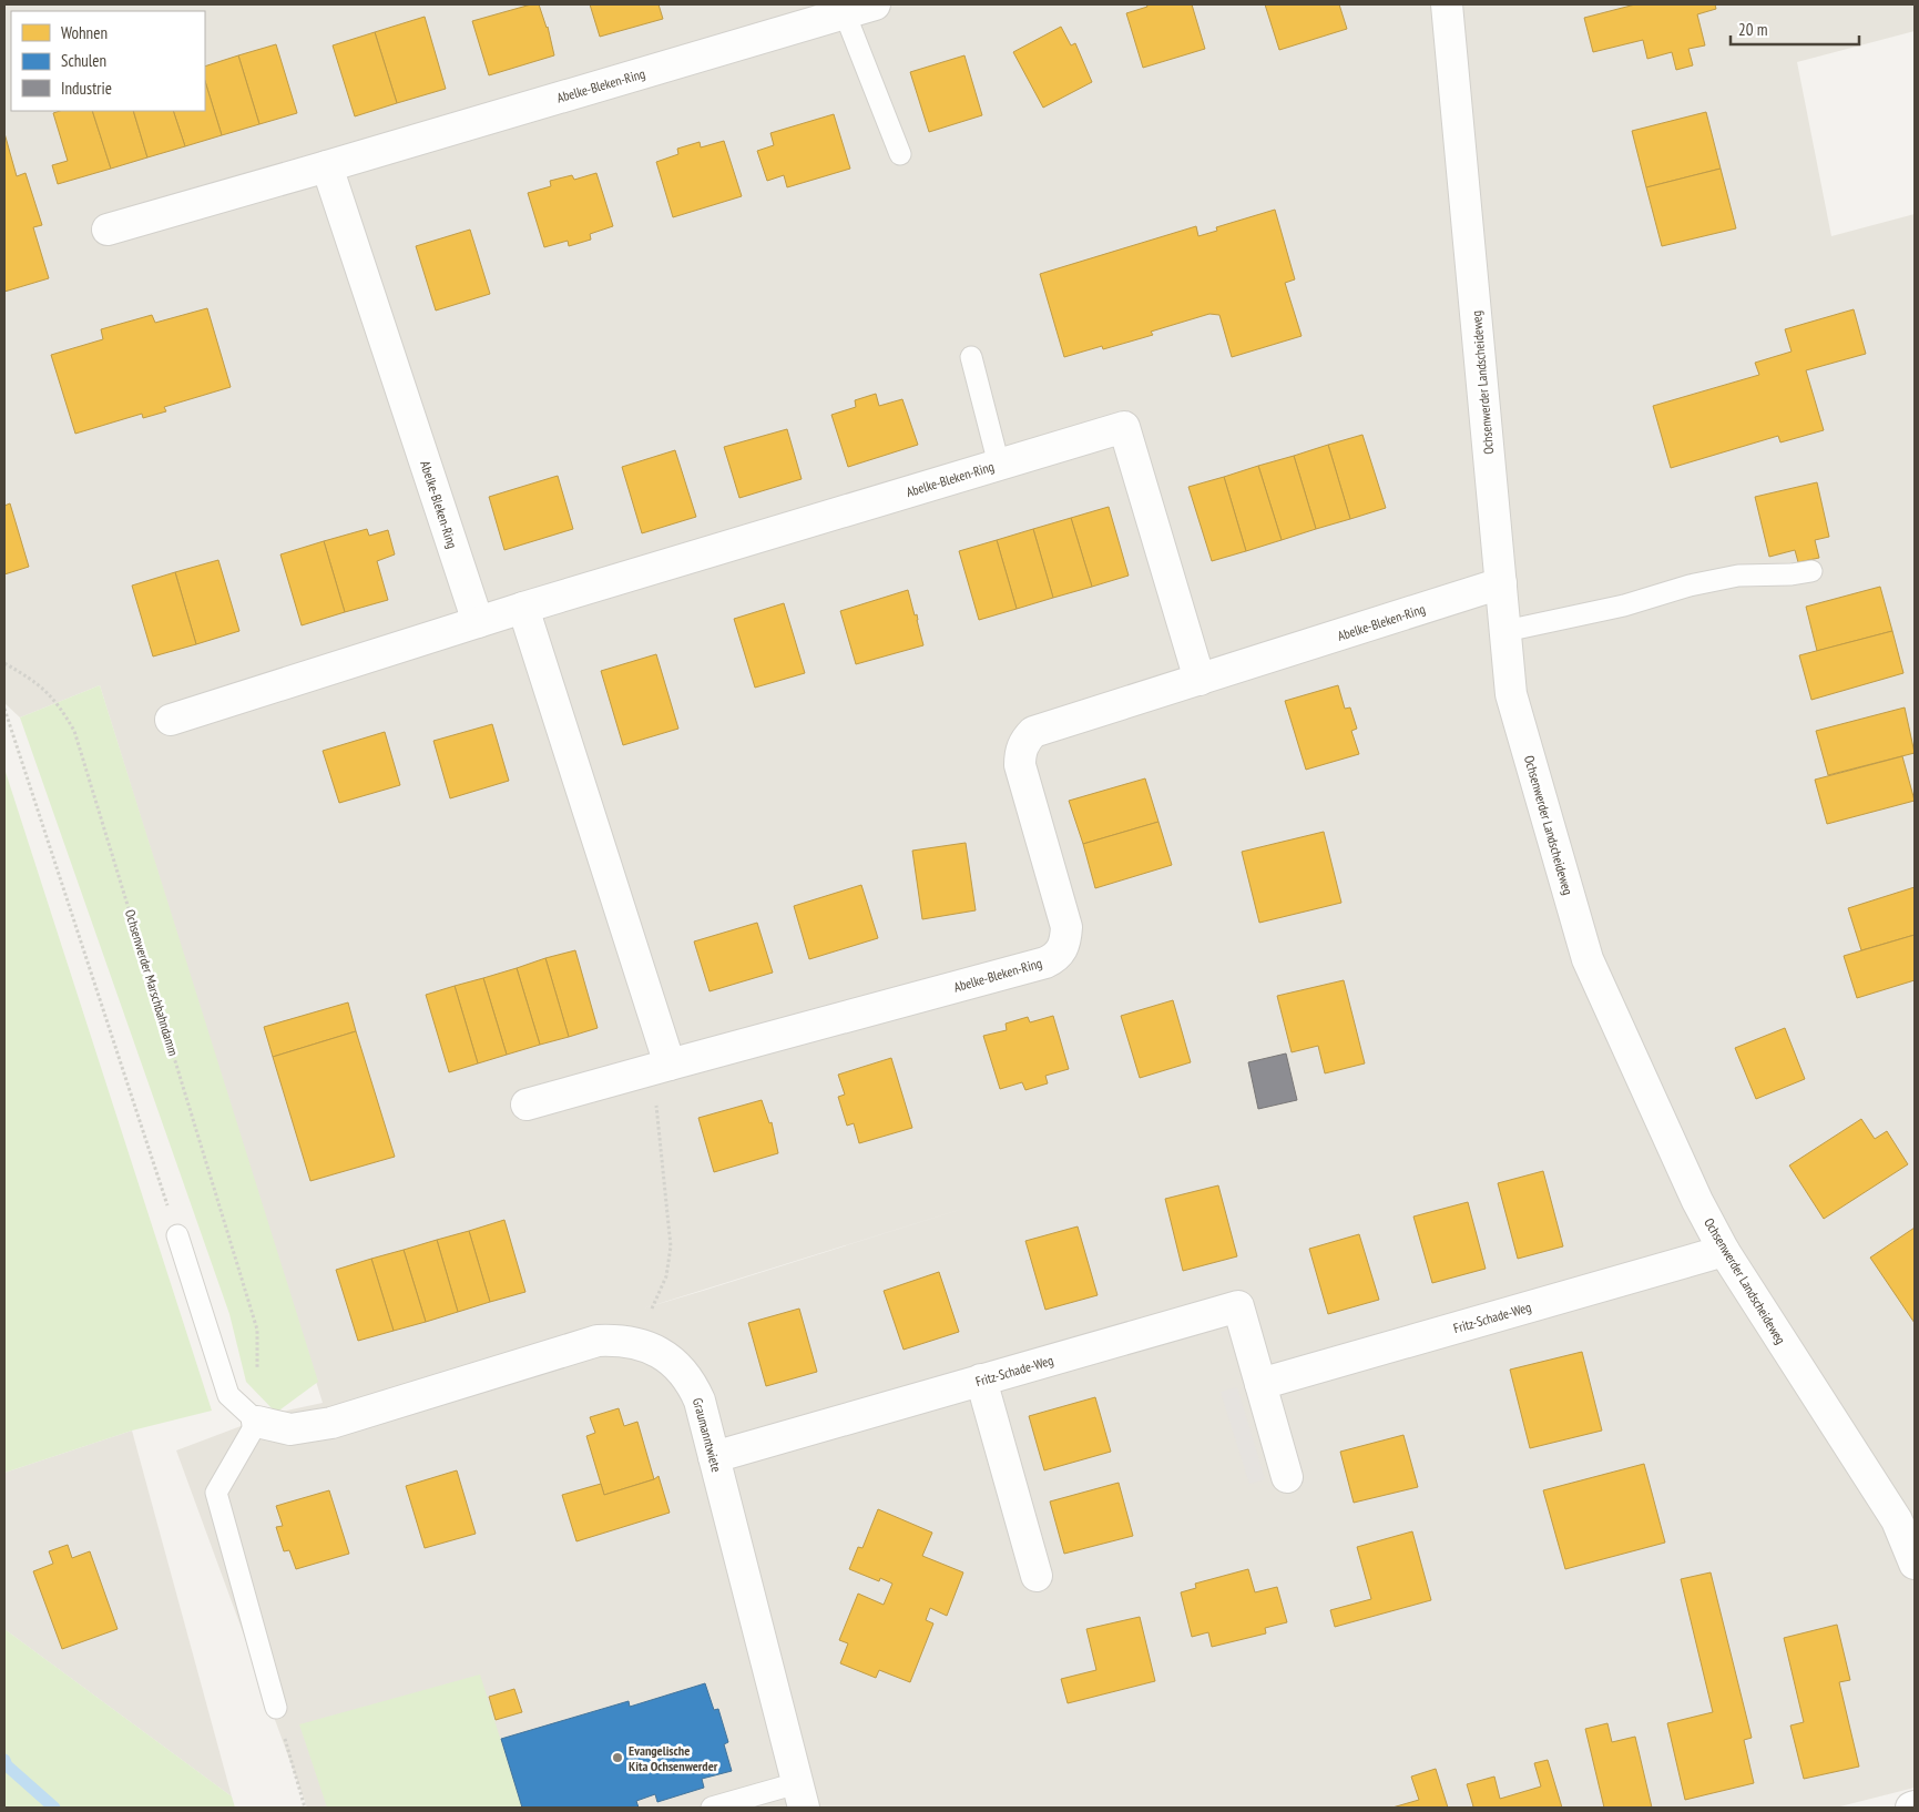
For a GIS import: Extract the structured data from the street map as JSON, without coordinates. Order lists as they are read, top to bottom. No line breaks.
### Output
{"streets":{"street":["Abelke-Bleken-Ring","Ochsenwerder Landscheideweg","Fritz-Schade-Weg","Graumanntwiete"],"path":["Ochsenwerder Marschbahndamm"]},"crossings":[["Abelke-Bleken-Ring","Ochsenwerder Landscheideweg"],["Ochsenwerder Landscheideweg","Fritz-Schade-Weg"],["Fritz-Schade-Weg","Graumanntwiete"]],"places":["Evangelische Kita Ochsenwerder"],"legend":["Wohnen","Schulen","Industrie"],"scale_bar":"20 m"}
